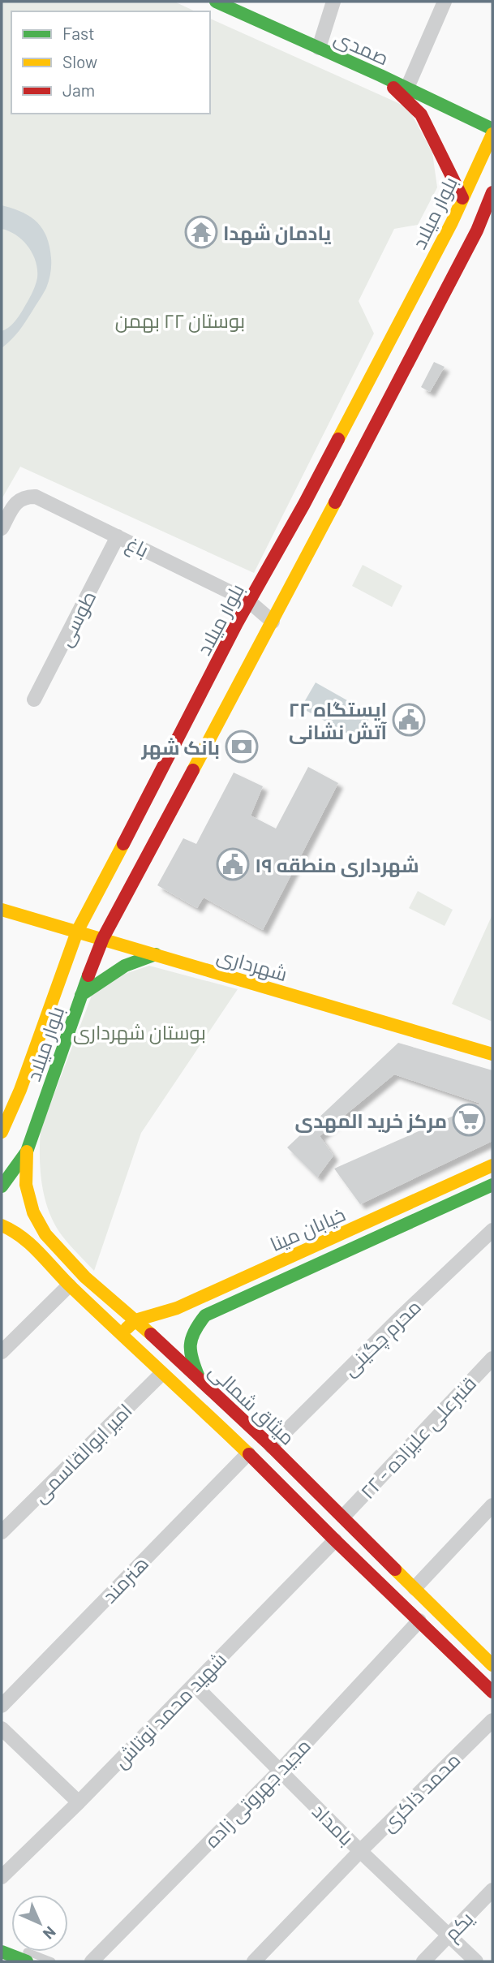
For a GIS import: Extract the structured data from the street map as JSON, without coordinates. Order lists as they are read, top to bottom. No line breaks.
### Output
{"streets":{"main road":["صمدی","بلوار میلاد","شهرداری","خیابان مینا","میثاق شمالی"],"street":["باغ","طوسی","محرم چگینی","قنبرعلی علیزاده - ۲۲","امیر ابوالقاسمی","هنرمند","شهید محمد نوتاش","محمد ذاکری","مجید جهروتی زاده","بامداد","یکم"]},"crossings":[["بلوار میلاد","باغ"],["بلوار میلاد","شهرداری"],["بلوار میلاد","میثاق شمالی"],["باغ","طوسی"],["خیابان مینا","میثاق شمالی"],["محرم چگینی","میثاق شمالی"],["میثاق شمالی","قنبرعلی علیزاده - ۲۲"],["میثاق شمالی","امیر ابوالقاسمی"],["میثاق شمالی","هنرمند"],["میثاق شمالی","شهید محمد نوتاش"],["میثاق شمالی","مجید جهروتی زاده"],["شهید محمد نوتاش","بامداد"],["محمد ذاکری","بامداد"],["مجید جهروتی زاده","بامداد"],["بامداد","یکم"]],"parks":["بوستان ۲۲ بهمن","بوستان شهرداری"],"places":{"temple":["یادمان شهدا"],"public building":["ایستگاه ۲۲ آتش نشانی","شهرداری منطقه ۱۹"],"bank":["بانک شهر"],"supermarket":["مرکز خرید المهدی"]},"legend":["Fast","Slow","Jam"],"north":"bottom right"}
